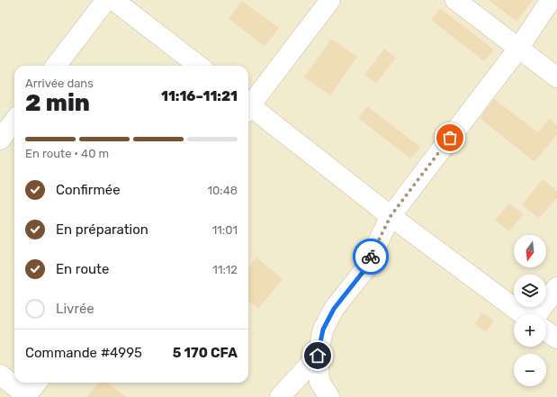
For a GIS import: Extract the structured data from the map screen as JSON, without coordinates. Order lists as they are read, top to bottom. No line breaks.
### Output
{"north":"bottom","page":{"heading":["2 min","Arrivée dans","11:16–11:21"],"panel":["Commande #4995","5 170 CFA"],"bar":"En route · 40 m","list":[["Confirmée","10:48"],["En préparation","11:01"],["En route","11:12"],"Livrée"],"map_buttons":["+","−"]}}
